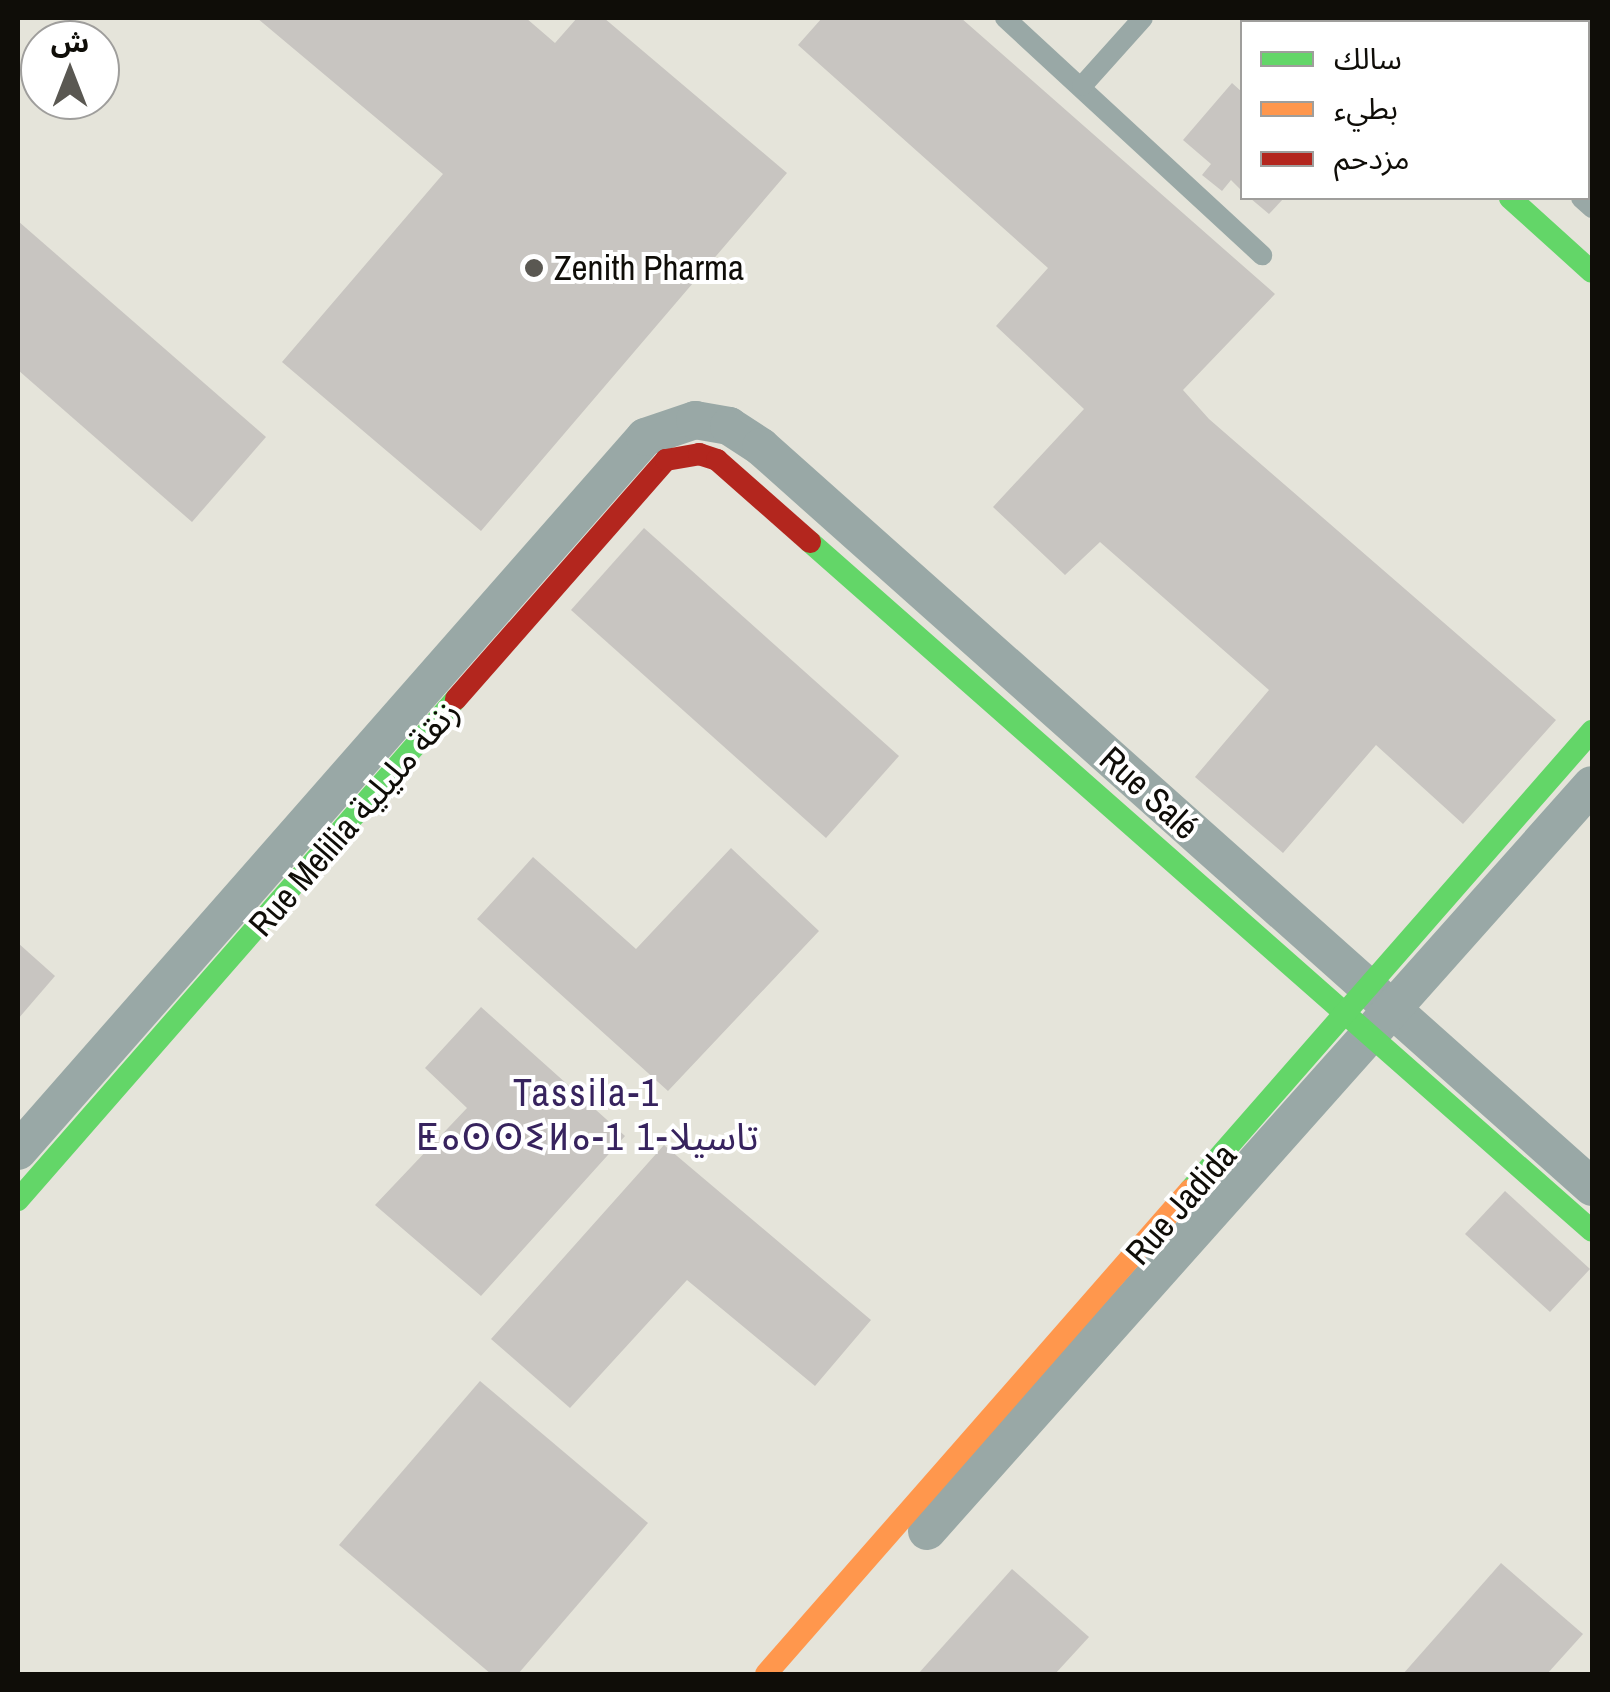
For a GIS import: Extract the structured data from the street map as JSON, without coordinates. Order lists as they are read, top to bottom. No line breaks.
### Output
{"streets":{"street":["Rue Salé","Rue Melilia زنقة مليلية","Rue Jadida"]},"crossings":[["Rue Salé","Rue Melilia زنقة مليلية"],["Rue Salé","Rue Jadida"]],"districts":["Tassila-1 ⵟⴰⵙⵙⵉⵍⴰ-1 1-تاسيلا"],"places":["Zenith Pharma"],"legend":["سالك","بطيء","مزدحم"],"north":"top"}
